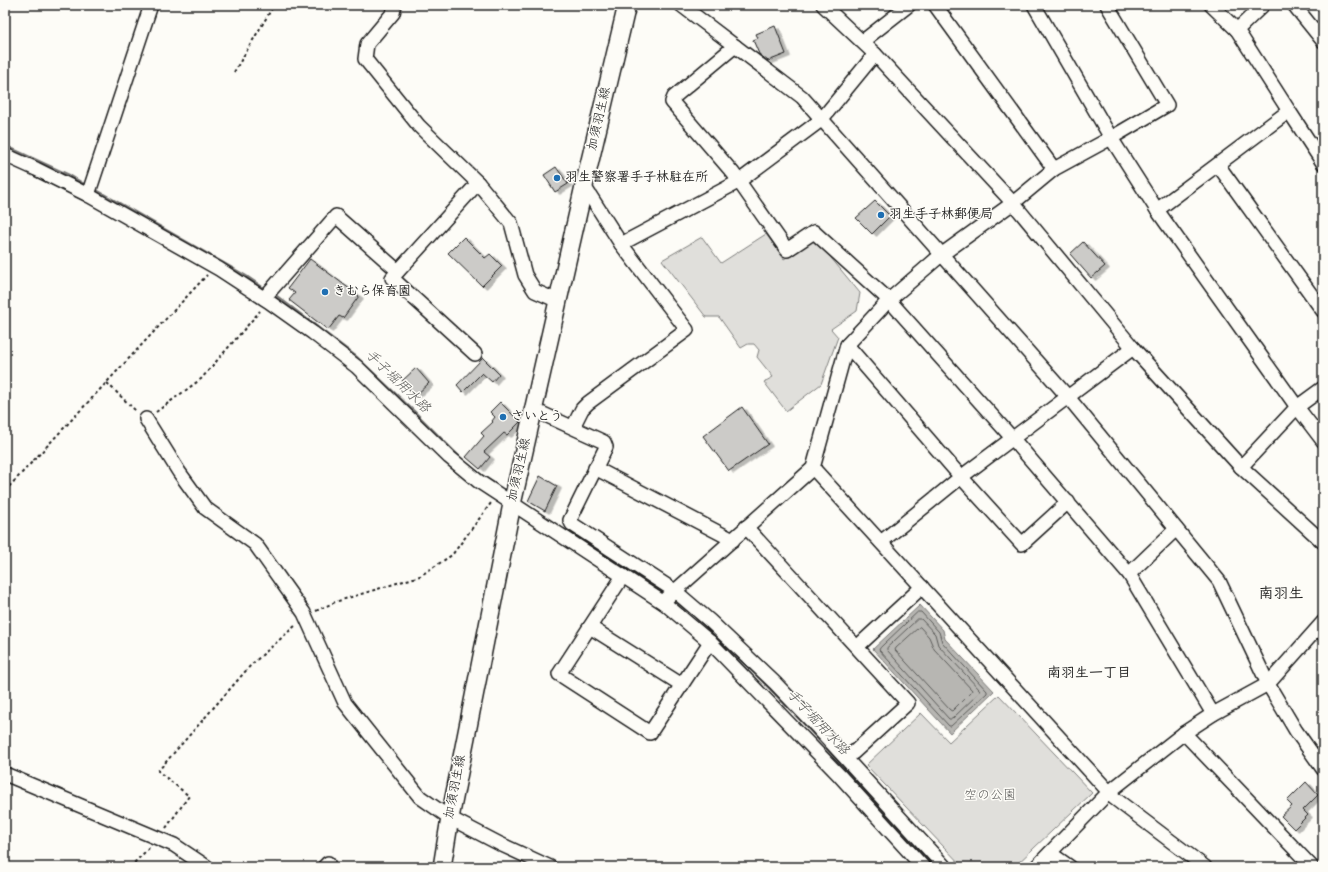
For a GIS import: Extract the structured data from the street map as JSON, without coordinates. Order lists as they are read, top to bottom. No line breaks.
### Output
{"streets":{"main road":["加須羽生線"]},"districts":["南羽生","南羽生一丁目"],"water":["手子堀用水路"],"parks":["空の公園"],"places":["羽生警察署手子林駐在所","羽生手子林郵便局","きむら保育園","さいとう"]}
